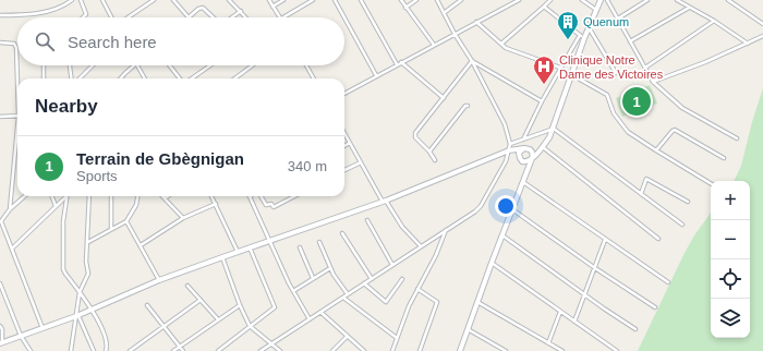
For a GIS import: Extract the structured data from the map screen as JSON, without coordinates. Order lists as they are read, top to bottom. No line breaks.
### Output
{"places":{"building":["Quenum"],"hospital":["Clinique Notre Dame des Victoires"]},"page":{"search":"Search here","heading":"Nearby","pins":"1","list":[{"mark":"1","name":"Terrain de Gbègnigan","note":"Sports","value":"340 m"}],"map_buttons":["+","−"]}}
